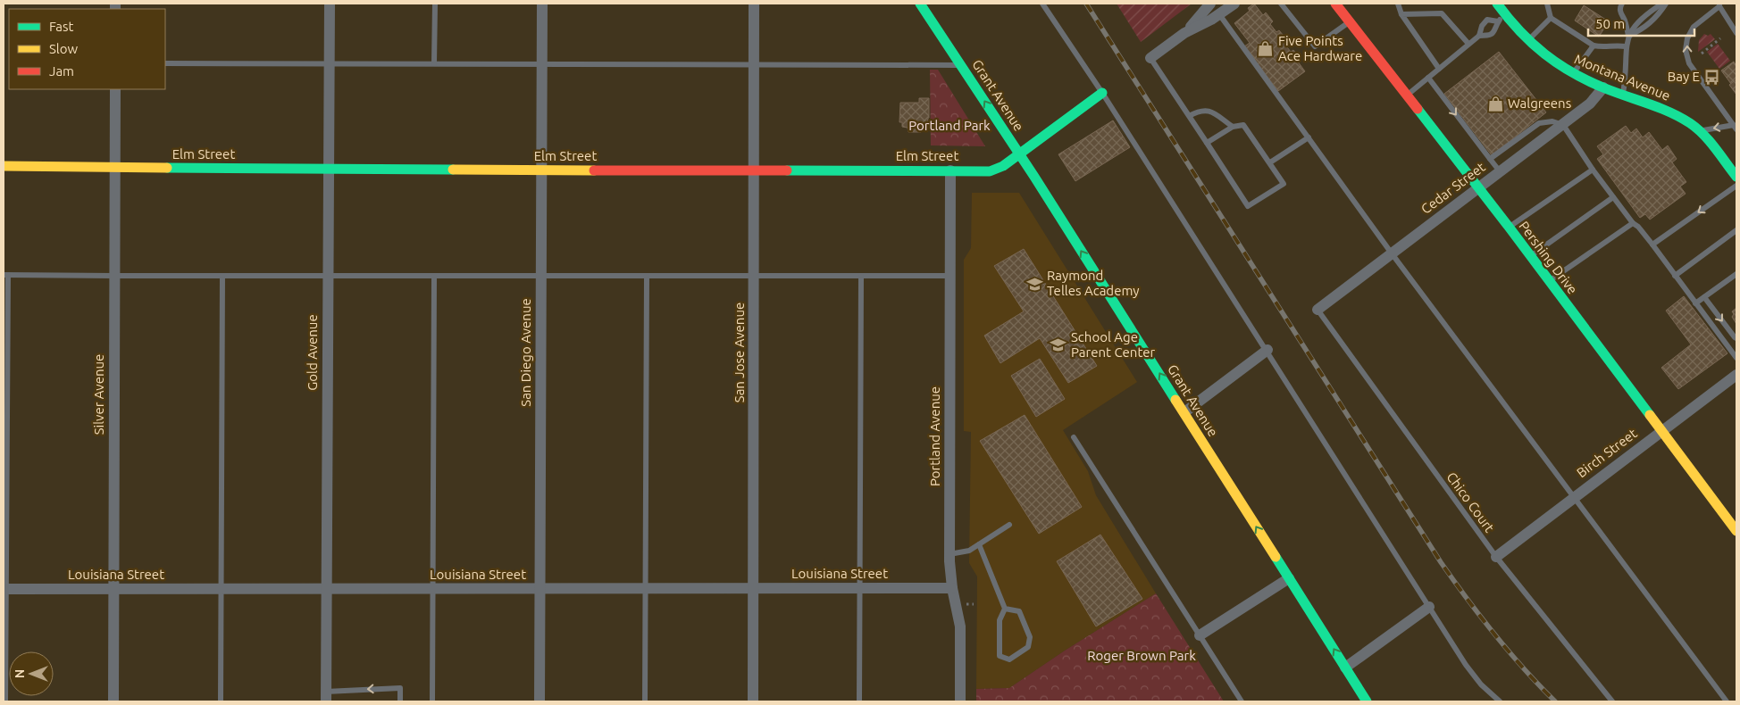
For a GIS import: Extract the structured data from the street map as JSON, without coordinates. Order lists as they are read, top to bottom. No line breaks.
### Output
{"streets":{"main road":["Montana Avenue","Grant Avenue","Elm Street","Pershing Drive"],"street":["Cedar Street","Gold Avenue","San Diego Avenue","San Jose Avenue","Silver Avenue","Portland Avenue","Birch Street","Louisiana Street"],"lane":["Chico Court"]},"crossings":[["Montana Avenue","Cedar Street"],["Grant Avenue","Elm Street"],["Elm Street","Gold Avenue"],["Elm Street","San Diego Avenue"],["Elm Street","San Jose Avenue"],["Elm Street","Silver Avenue"],["Elm Street","Portland Avenue"],["Cedar Street","Pershing Drive"],["Cedar Street","Chico Court"],["Pershing Drive","Birch Street"],["Gold Avenue","Louisiana Street"],["San Diego Avenue","Louisiana Street"],["San Jose Avenue","Louisiana Street"],["Silver Avenue","Louisiana Street"],["Portland Avenue","Louisiana Street"],["Birch Street","Chico Court"]],"one_way":["Grant Avenue"],"parks":["Portland Park","Roger Brown Park"],"places":{"shop":["Five Points Ace Hardware","Walgreens"],"bus stop":["Bay E"],"school or university":["Raymond Telles Academy","School Age Parent Center"]},"legend":["Fast","Slow","Jam"],"scale_bar":"50 m","north":"left"}
